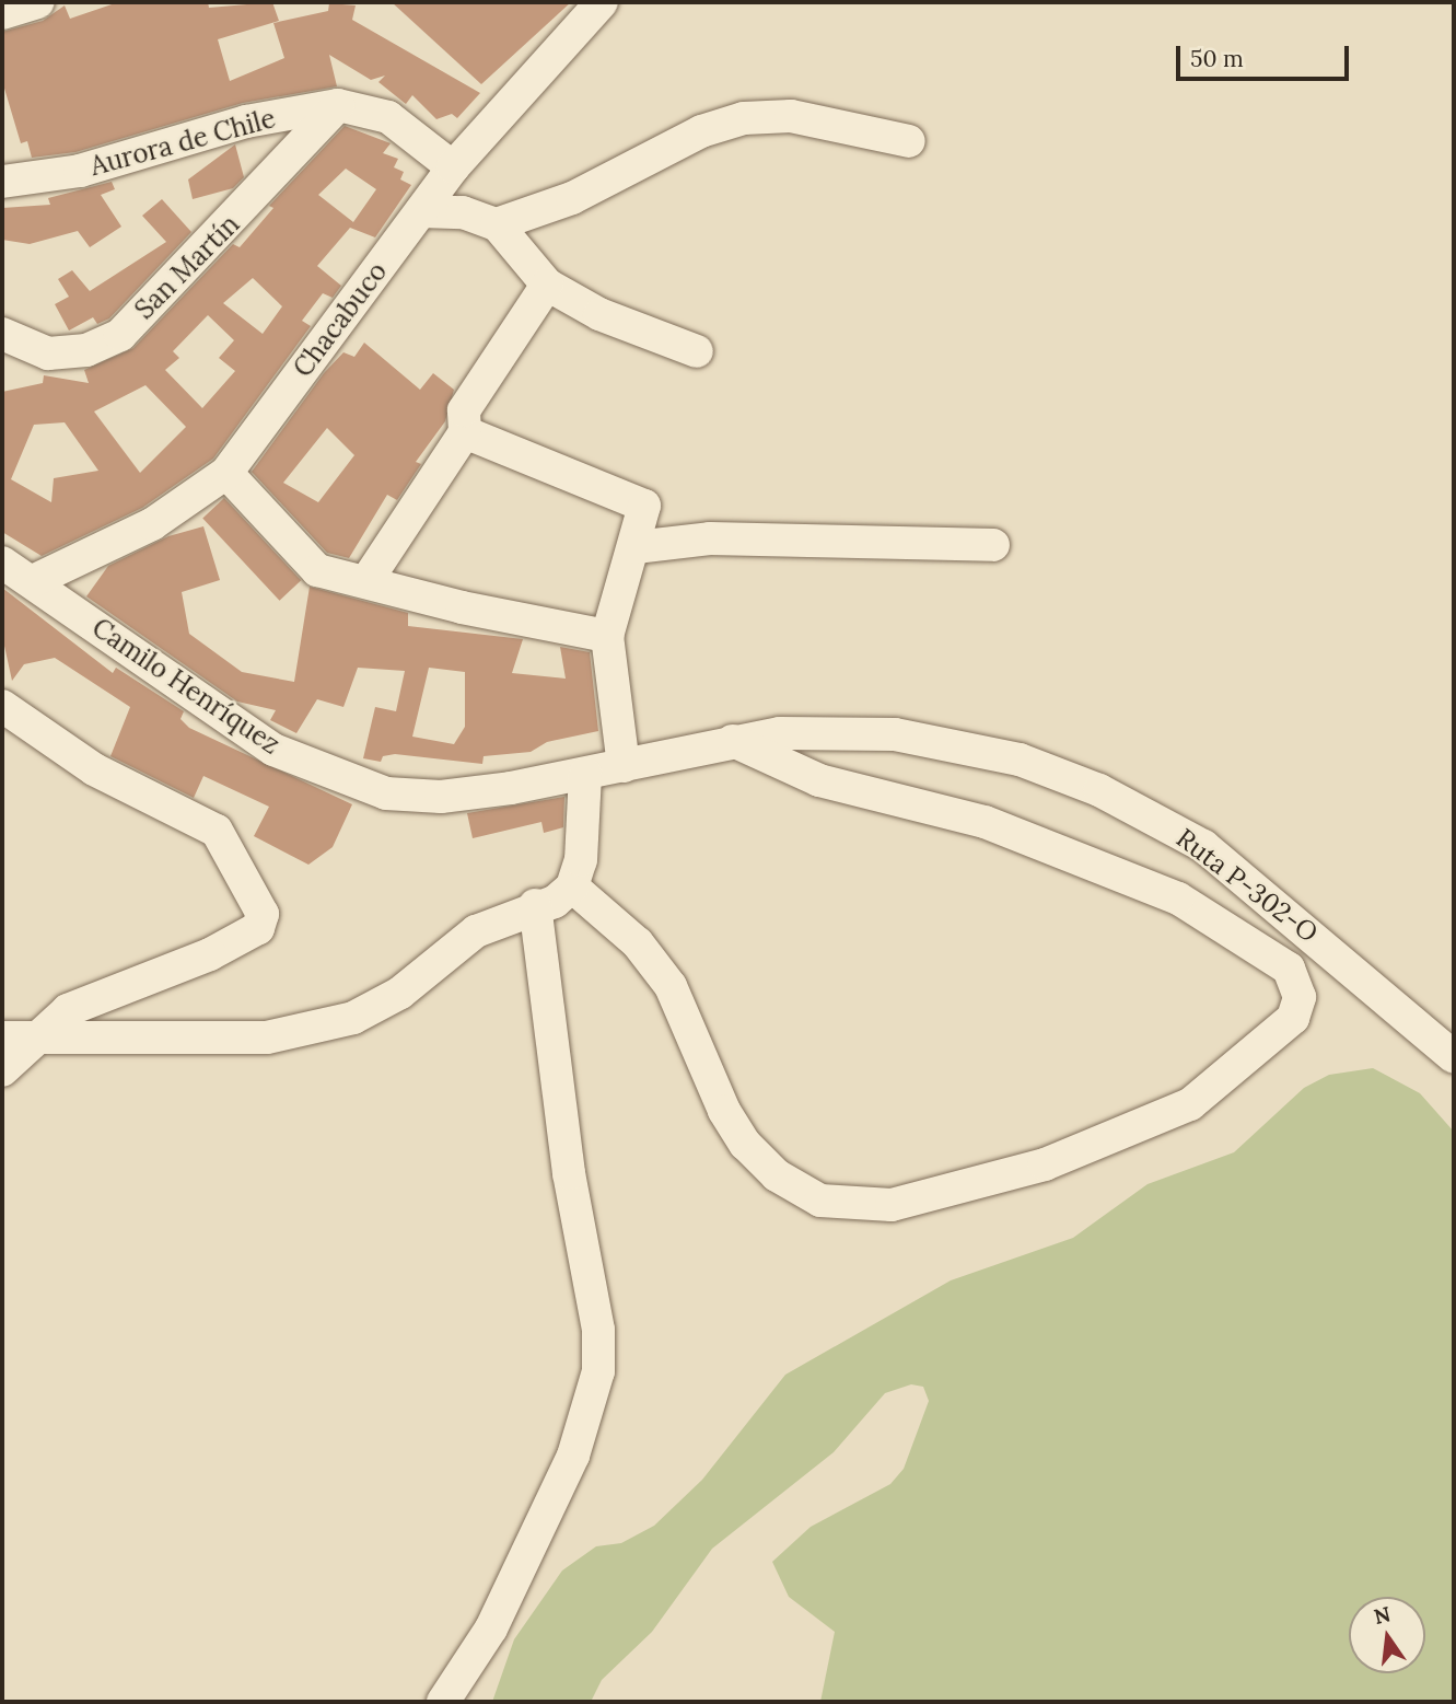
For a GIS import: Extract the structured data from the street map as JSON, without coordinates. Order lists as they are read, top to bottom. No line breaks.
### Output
{"streets":{"street":["Aurora de Chile","San Martín","Chacabuco","Camilo Henríquez","Ruta P-302-O"]},"crossings":[["Aurora de Chile","San Martín"],["Chacabuco","Camilo Henríquez"],["Camilo Henríquez","Ruta P-302-O"]],"scale_bar":"50 m","north":"top"}
